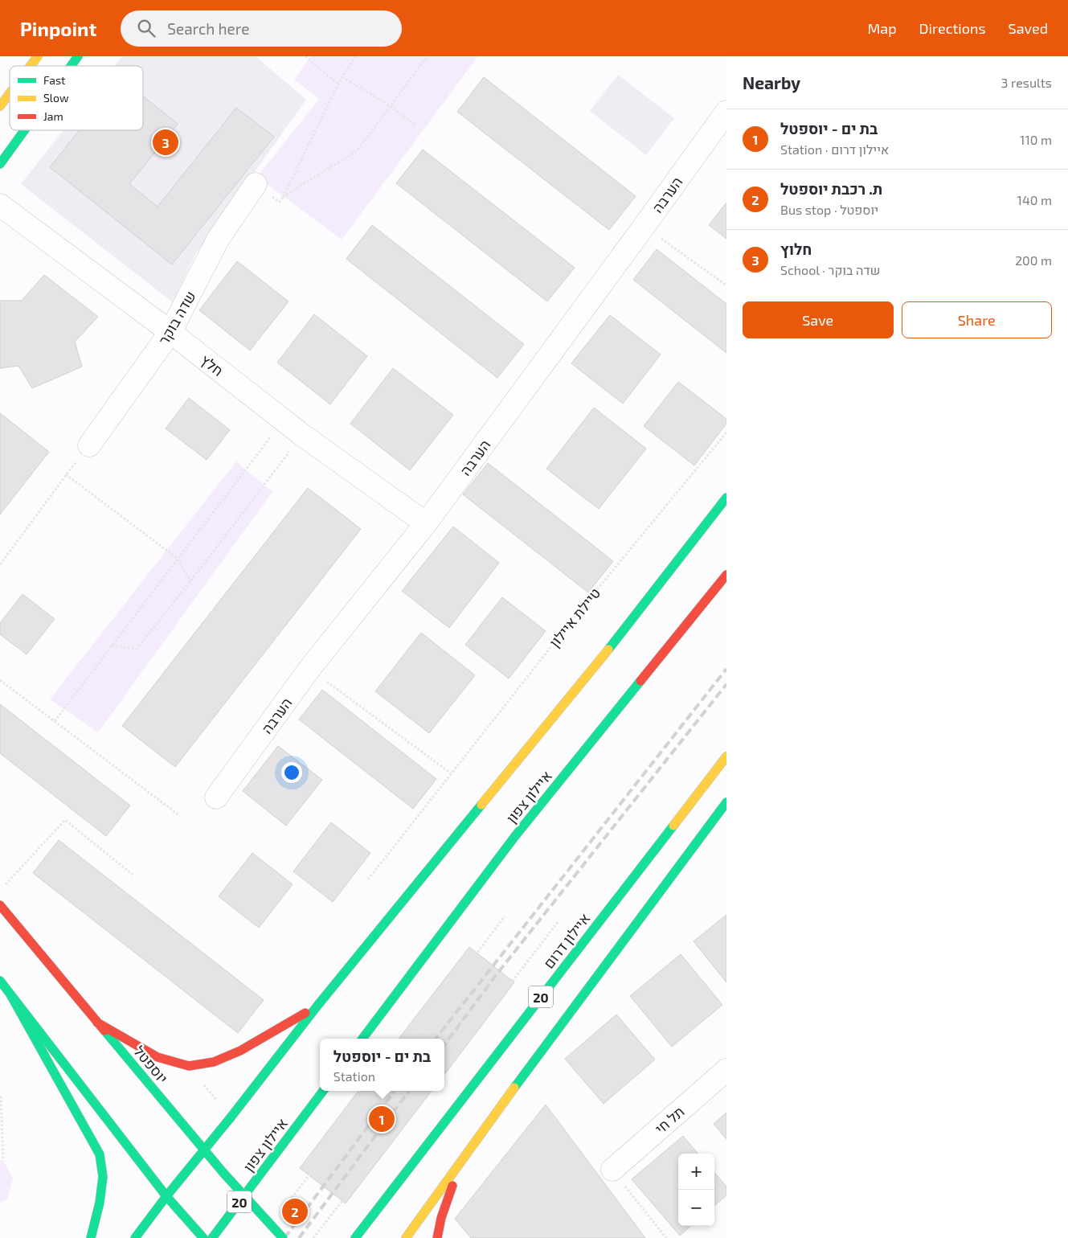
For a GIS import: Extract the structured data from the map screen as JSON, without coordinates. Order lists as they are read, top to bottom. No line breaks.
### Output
{"streets":{"main road":["איילון צפון","איילון דרום","20","יוספטל"],"street":["הערבה","שדה בוקר","חלץ","תל חי"],"path":["טיילת איילון"]},"crossings":[["הערבה","חלץ"],["שדה בוקר","חלץ"]],"legend":["Fast","Slow","Jam"],"page":{"header":"Pinpoint","search":"Search here","nav":["Map","Directions","Saved"],"heading":["Nearby","3 results"],"list":[{"mark":"1","name":"בת ים - יוספטל","note":"Station · איילון דרום","value":"110 m"},{"mark":"2","name":"ת. רכבת יוספטל","note":"Bus stop · יוספטל","value":"140 m"},{"mark":"3","name":"חלוץ","note":"School · שדה בוקר","value":"200 m"}],"pins":["3","1","2"],"buttons":["Save","Share"],"popup":["בת ים - יוספטל","Station"],"map_buttons":["+","−"]}}
